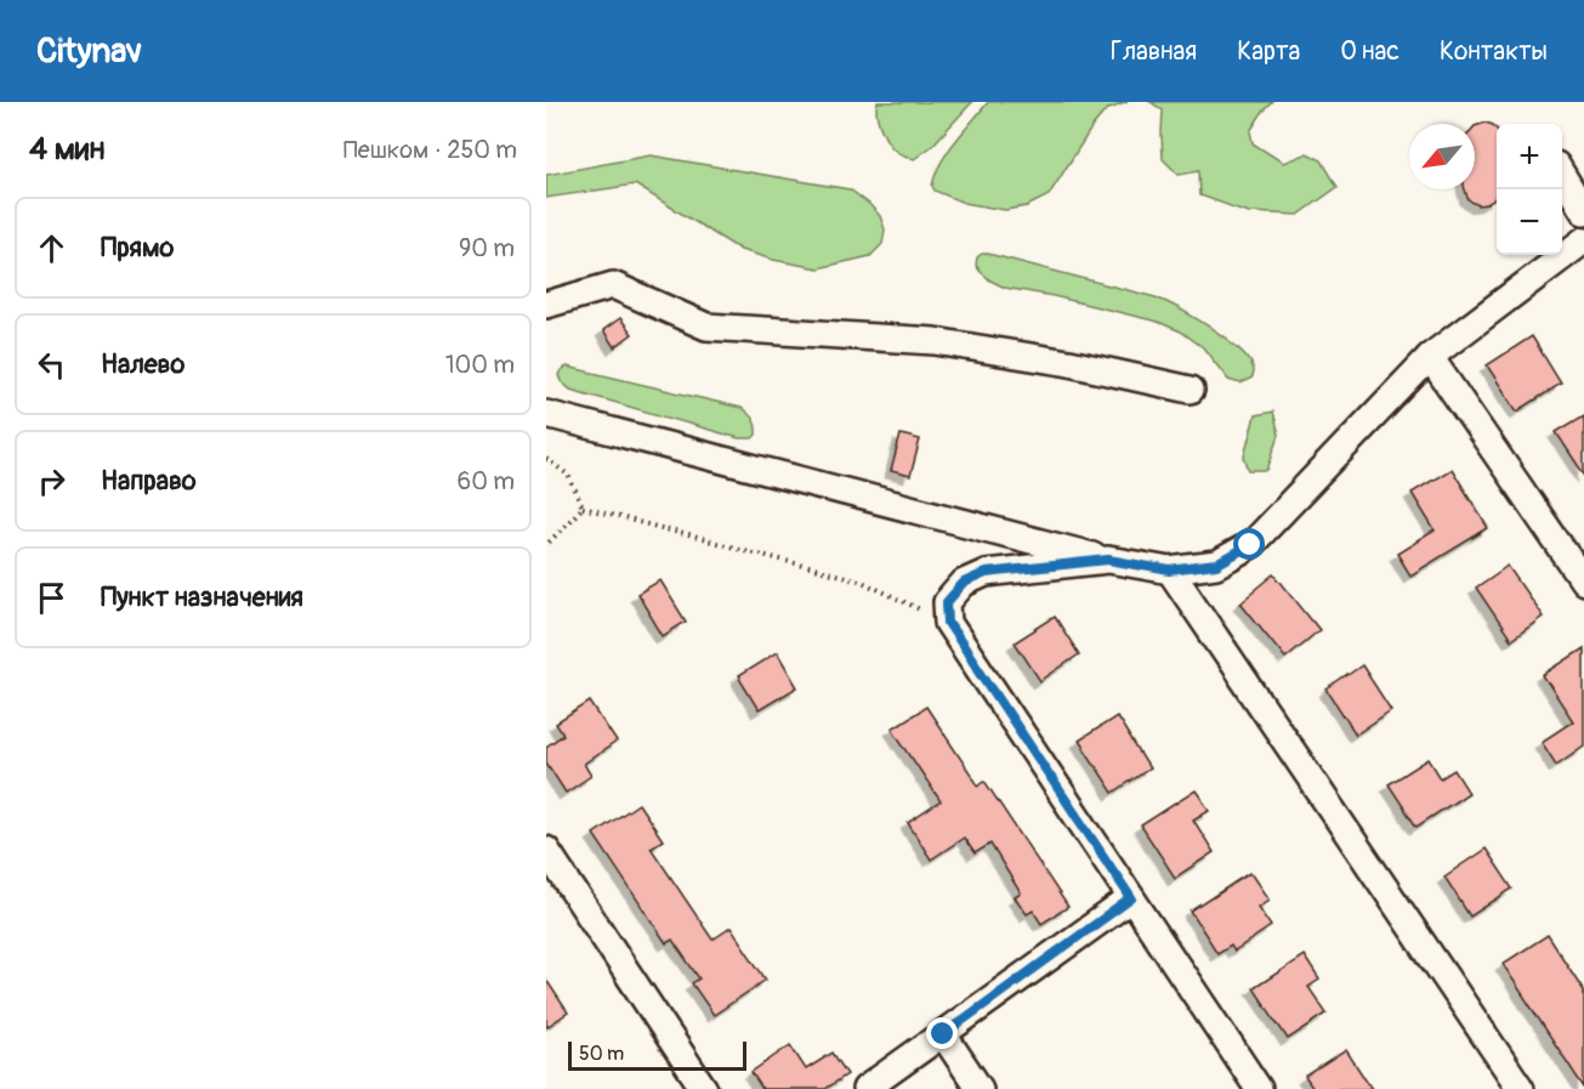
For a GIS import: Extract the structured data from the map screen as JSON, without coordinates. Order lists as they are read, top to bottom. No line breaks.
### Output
{"scale_bar":"50 m","north":"bottom left","page":{"header":"Citynav","nav":["Главная","Карта","О нас","Контакты"],"heading":["4 мин","Пешком · 250 m"],"map_buttons":["+","−"],"list":[["Прямо","90 m"],["Налево","100 m"],["Направо","60 m"],"Пункт назначения"],"scale":"50 m"}}
